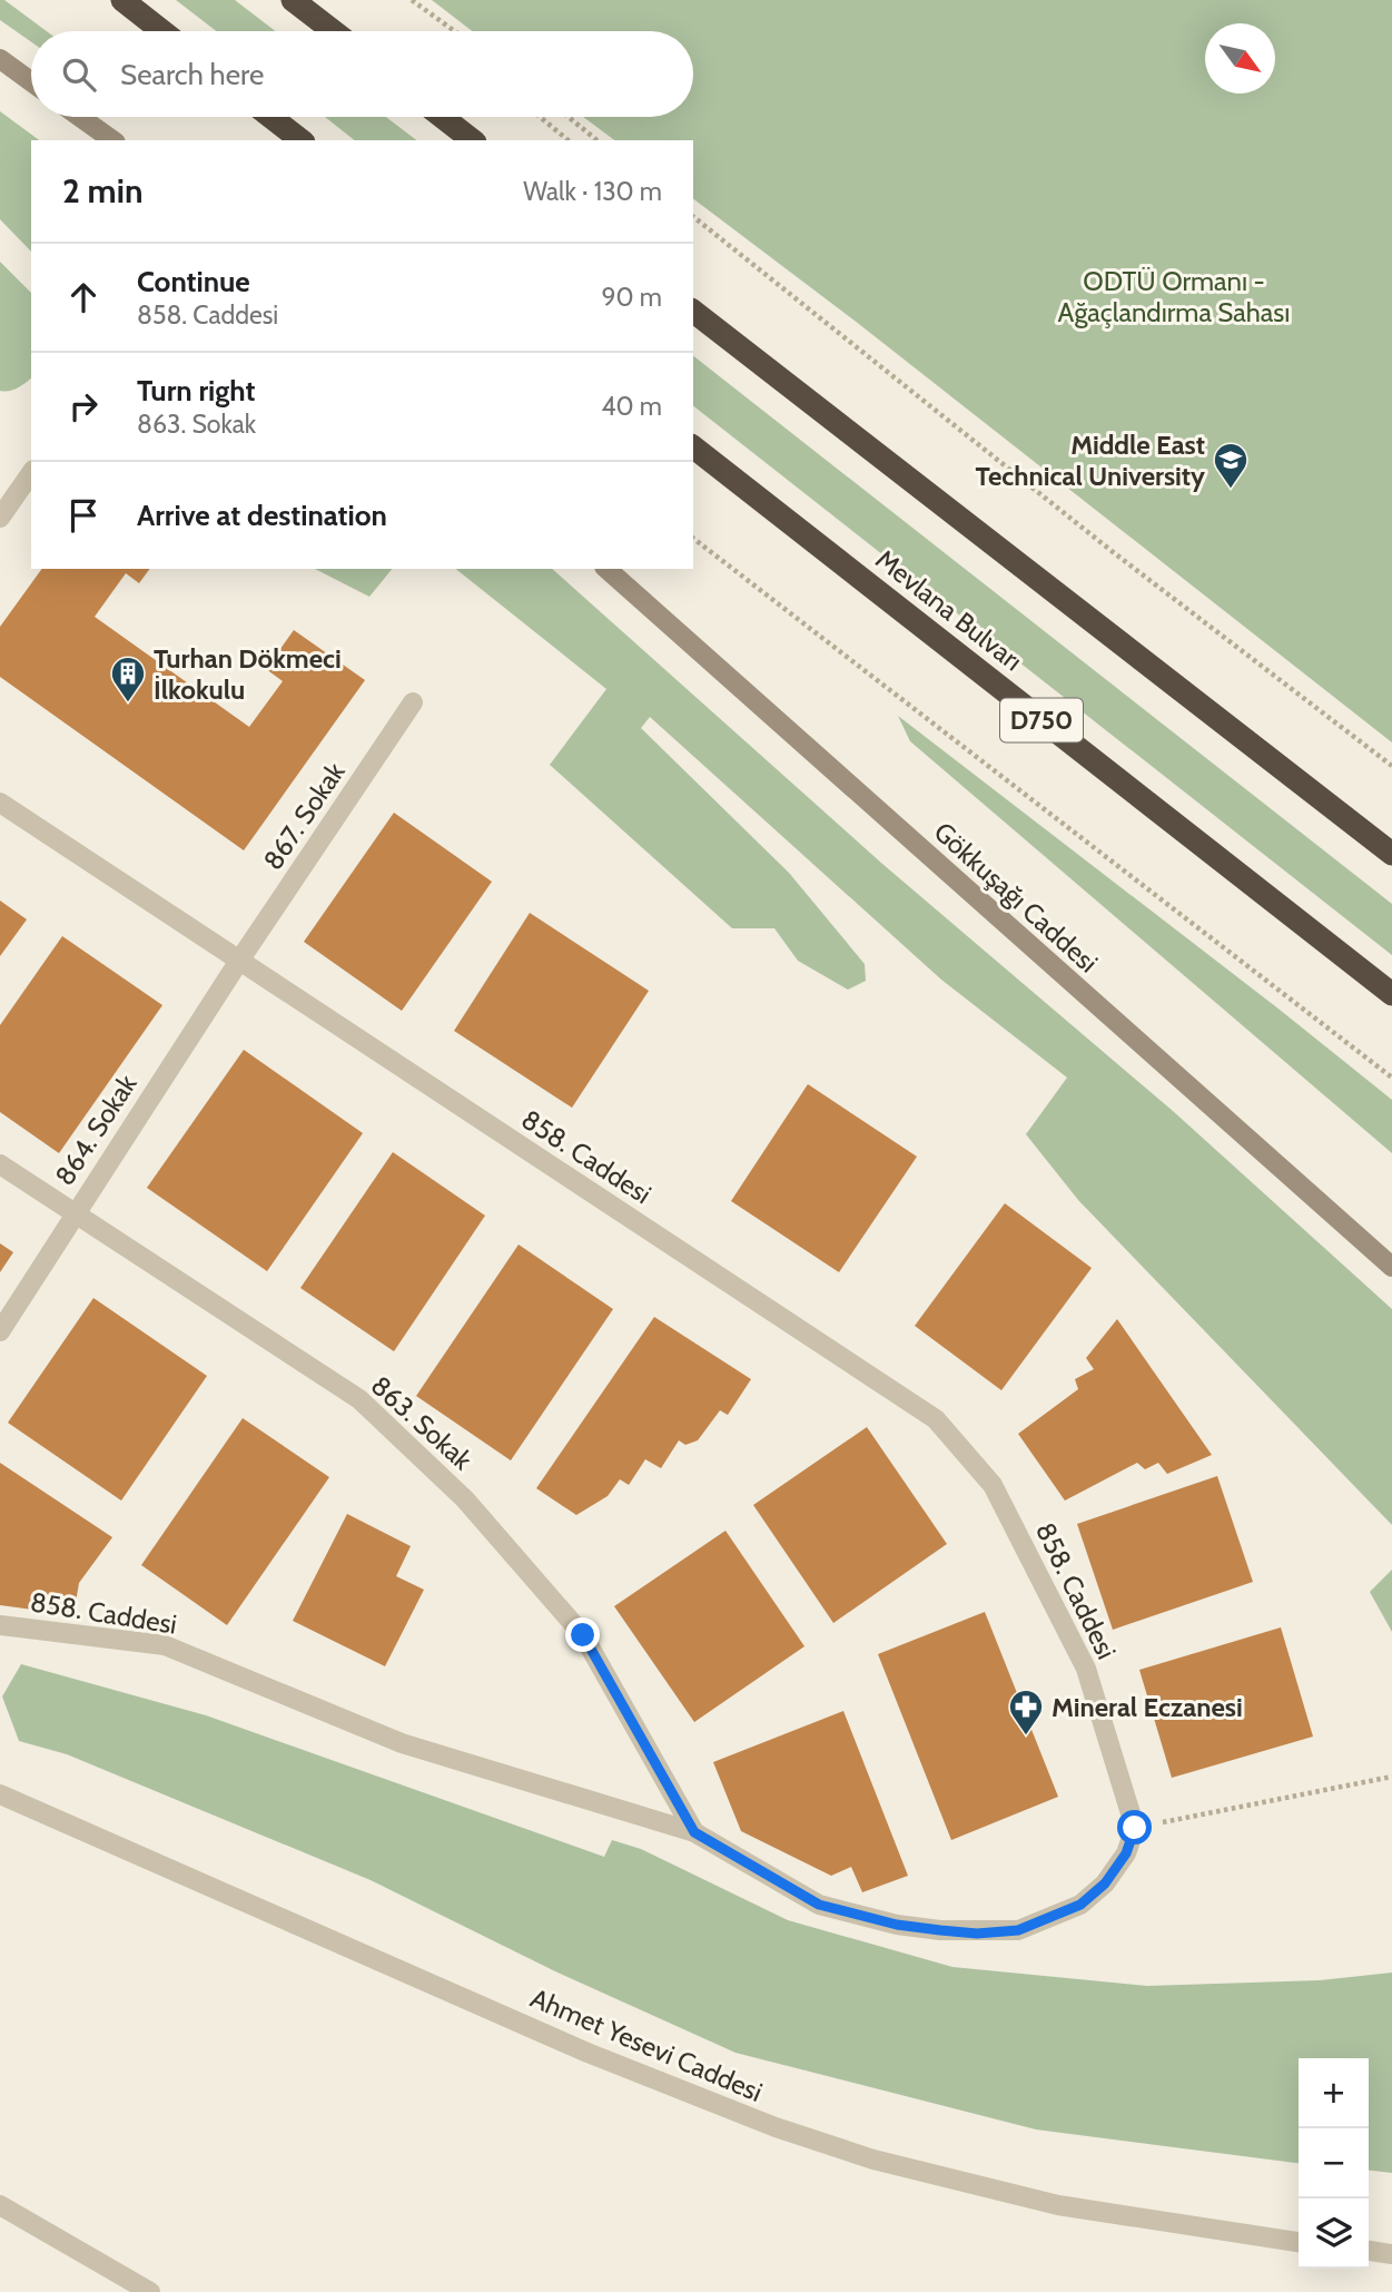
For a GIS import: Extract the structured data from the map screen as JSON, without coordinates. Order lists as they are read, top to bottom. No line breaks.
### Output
{"streets":{"highway":["Mevlana Bulvarı","D750"],"street":["867. Sokak","Gökkuşağı Caddesi","864. Sokak","858. Caddesi","863. Sokak","Ahmet Yesevi Caddesi"]},"crossings":[["867. Sokak","864. Sokak"],["867. Sokak","858. Caddesi"],["864. Sokak","858. Caddesi"],["864. Sokak","863. Sokak"],["858. Caddesi","863. Sokak"]],"parks":["ODTÜ Ormanı - Ağaçlandırma Sahası"],"places":{"school or university":["Middle East Technical University"],"building":["Turhan Dökmeci İlkokulu"],"pharmacy":["Mineral Eczanesi"]},"north":"bottom right","page":{"search":"Search here","heading":["2 min","Walk · 130 m"],"list":[["Continue","858. Caddesi","90 m"],["Turn right","863. Sokak","40 m"],"Arrive at destination"],"map_buttons":["+","−"]}}
